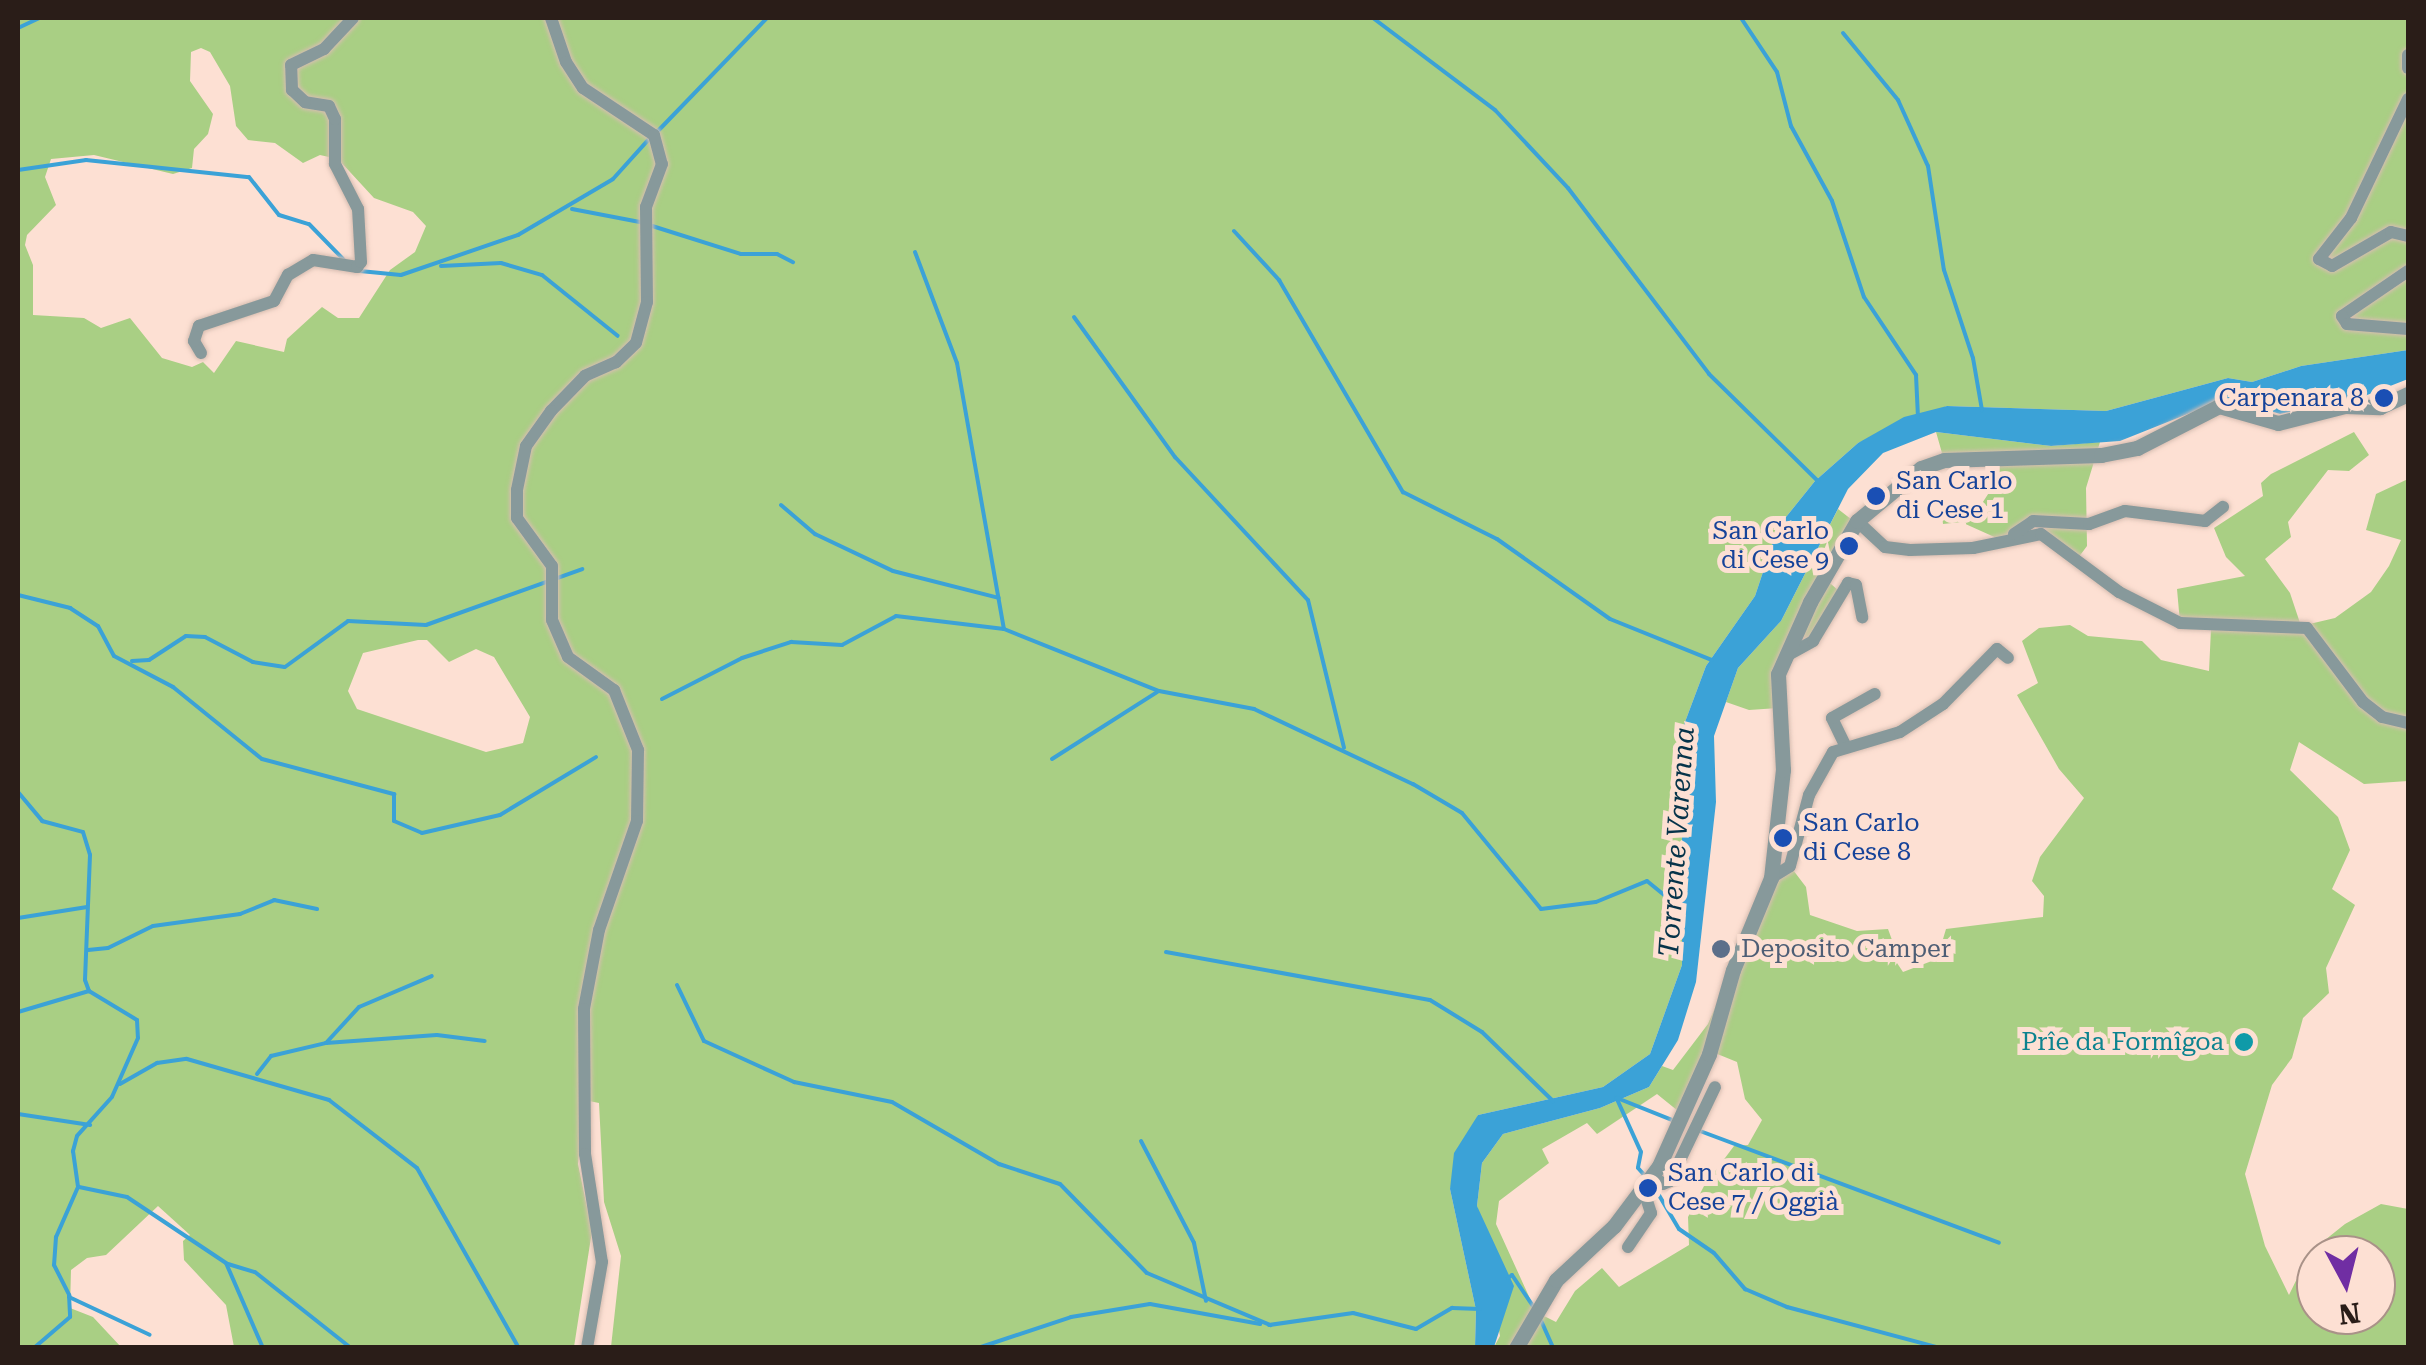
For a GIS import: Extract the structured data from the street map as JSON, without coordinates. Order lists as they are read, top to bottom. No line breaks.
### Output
{"water":["Torrente Varenna"],"places":["Carpenara 8","San Carlo di Cese 1","San Carlo di Cese 9","San Carlo di Cese 8","Deposito Camper","Prîe da Formîgoa","San Carlo di Cese 7 / Oggià"],"north":"bottom"}
